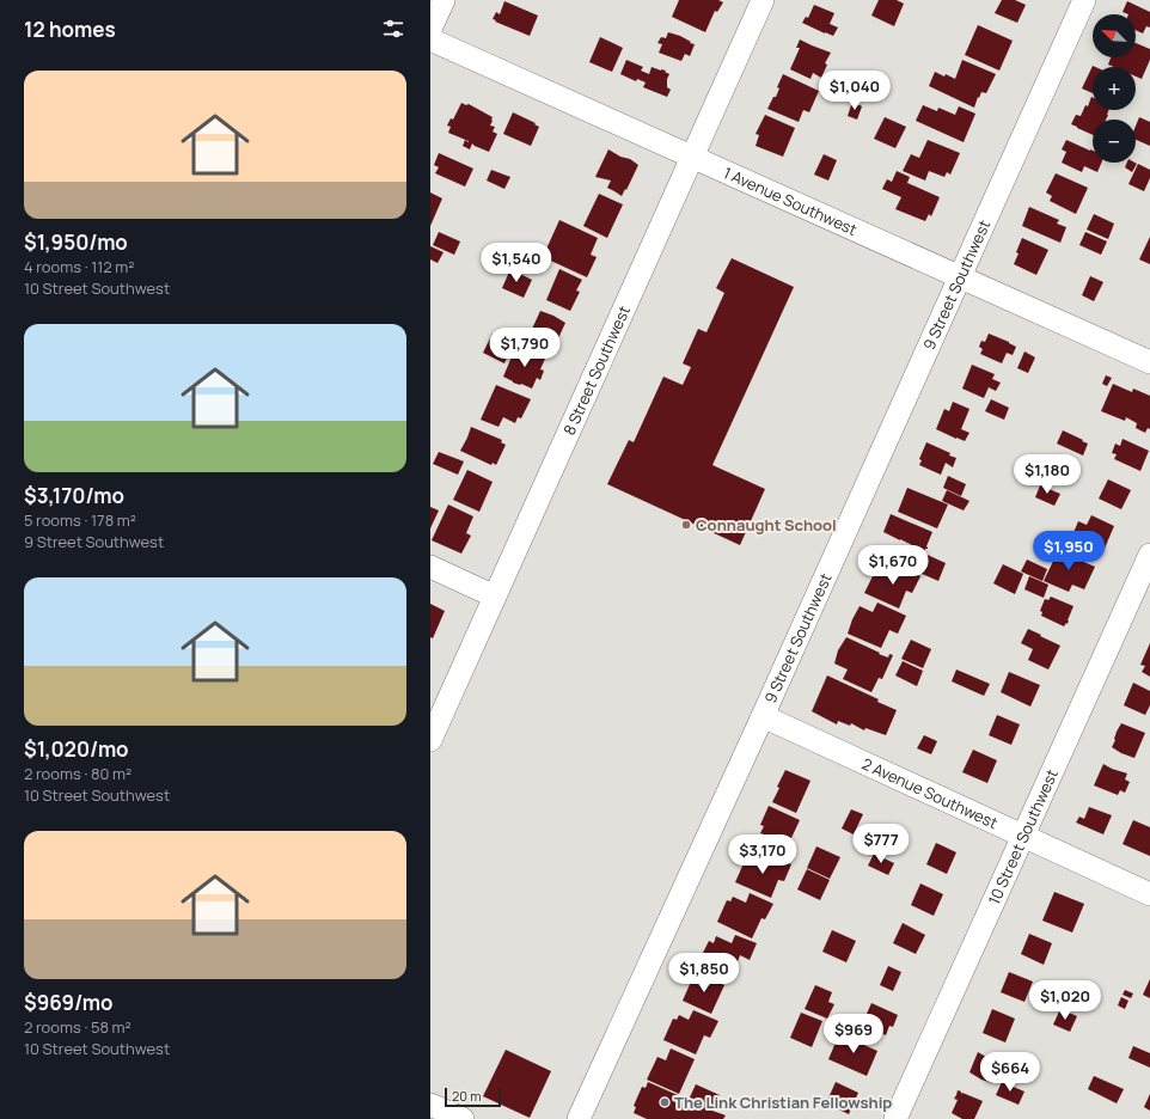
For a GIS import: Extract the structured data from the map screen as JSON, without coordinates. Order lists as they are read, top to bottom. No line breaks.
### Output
{"streets":{"street":["1 Avenue Southwest","9 Street Southwest","8 Street Southwest","2 Avenue Southwest","10 Street Southwest"]},"crossings":[["1 Avenue Southwest","9 Street Southwest"],["1 Avenue Southwest","8 Street Southwest"],["9 Street Southwest","2 Avenue Southwest"],["2 Avenue Southwest","10 Street Southwest"]],"places":["Connaught School","The Link Christian Fellowship"],"scale_bar":"20 m","north":"top left","page":{"heading":"12 homes","map_buttons":["+","−"],"list":[{"name":"$1,950/mo","note":"4 rooms · 112 m² · 10 Street Southwest"},{"name":"$3,170/mo","note":"5 rooms · 178 m² · 9 Street Southwest"},{"name":"$1,020/mo","note":"2 rooms · 80 m² · 10 Street Southwest"},{"name":"$969/mo","note":"2 rooms · 58 m² · 10 Street Southwest"}],"price":["$1,040","$1,540","$1,790","$1,180","$1,950","$1,670","$777","$3,170","$1,850","$1,020","$969","$664"],"scale":"20 m"}}
